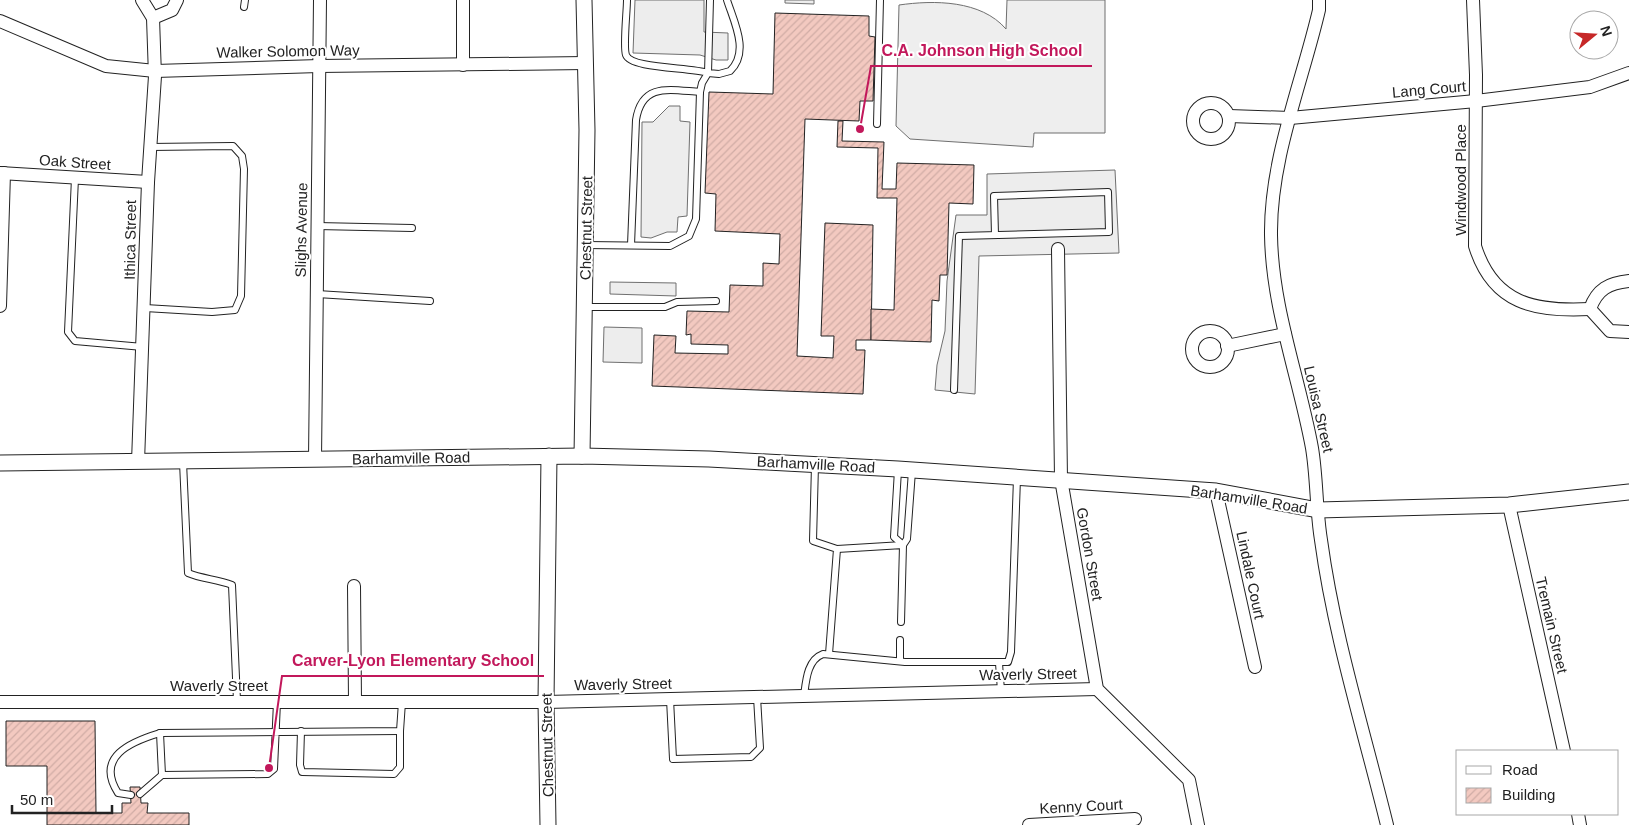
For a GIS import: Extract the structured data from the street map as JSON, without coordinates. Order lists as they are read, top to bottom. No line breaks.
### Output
{"streets":{"street":["Walker Solomon Way","Lang Court","Oak Street","Windwood Place","Chestnut Street","Slighs Avenue","Ithica Street","Louisa Street","Barhamville Road","Gordon Street","Lindale Court","Tremain Street","Waverly Street","Kenny Court"]},"crossings":[["Walker Solomon Way","Chestnut Street"],["Walker Solomon Way","Slighs Avenue"],["Walker Solomon Way","Ithica Street"],["Lang Court","Windwood Place"],["Lang Court","Louisa Street"],["Oak Street","Ithica Street"],["Chestnut Street","Barhamville Road"],["Chestnut Street","Waverly Street"],["Slighs Avenue","Barhamville Road"],["Ithica Street","Barhamville Road"],["Louisa Street","Barhamville Road"],["Barhamville Road","Gordon Street"],["Barhamville Road","Lindale Court"],["Barhamville Road","Tremain Street"],["Gordon Street","Waverly Street"]],"places":["C.A. Johnson High School","Carver-Lyon Elementary School"],"legend":["Road","Building"],"scale_bar":"50 m","north":"right"}
